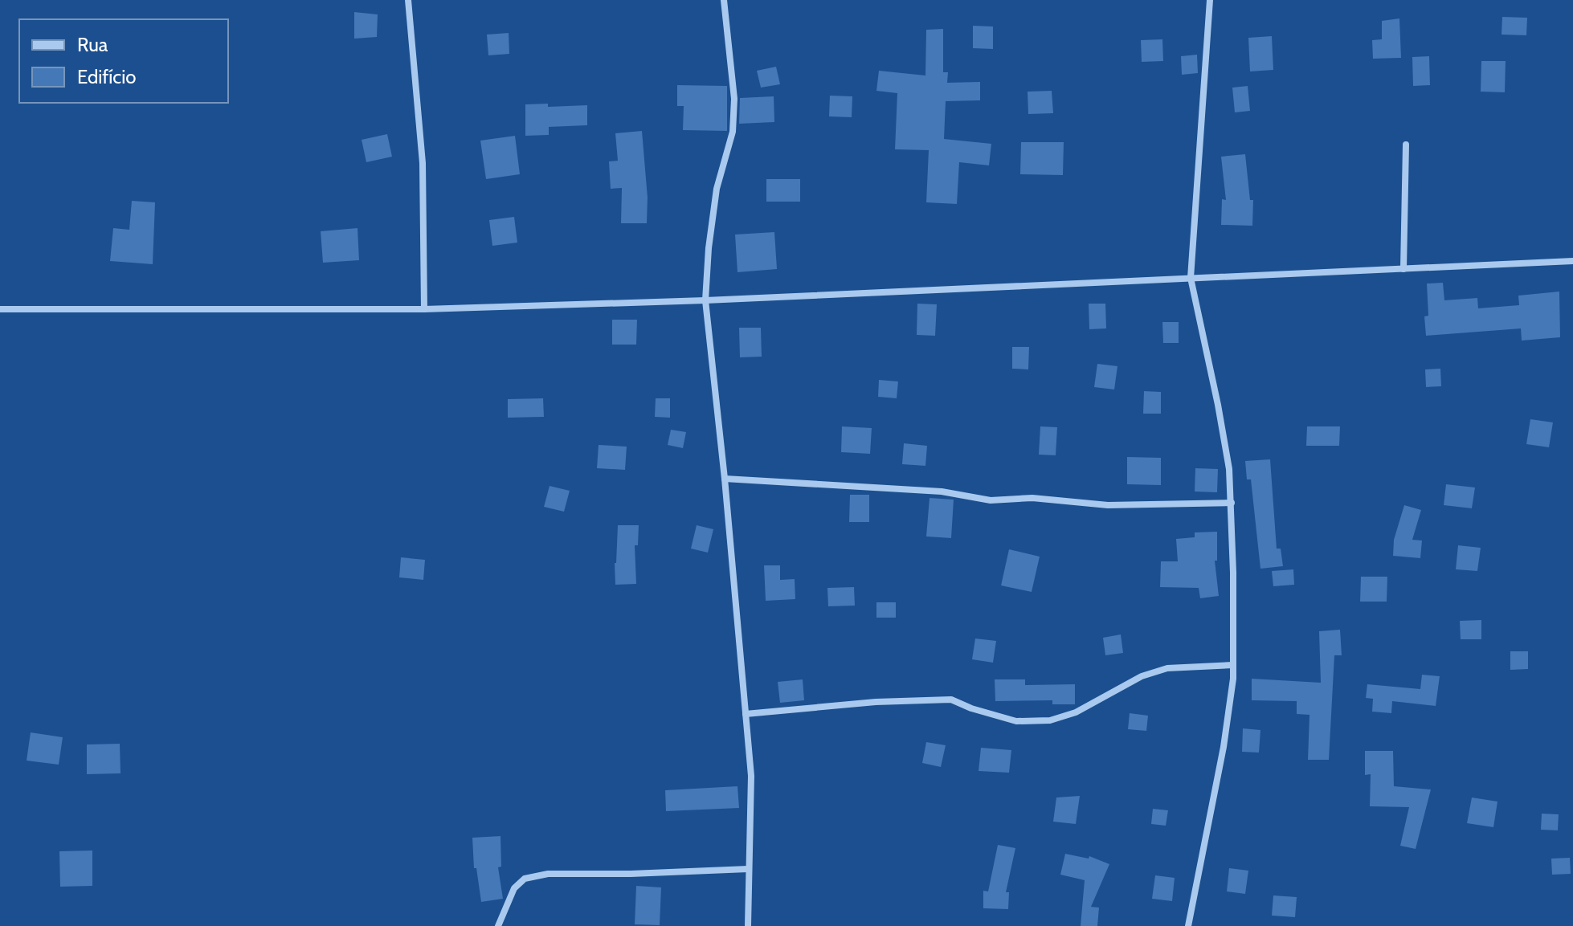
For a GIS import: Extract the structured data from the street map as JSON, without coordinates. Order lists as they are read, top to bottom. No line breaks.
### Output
{"legend":["Rua","Edifício"]}
